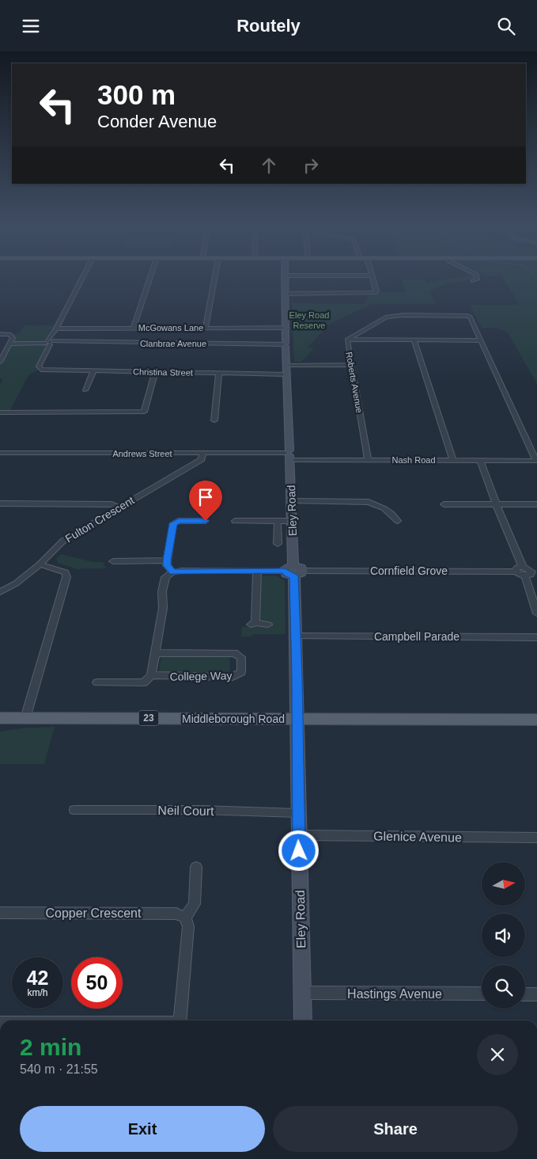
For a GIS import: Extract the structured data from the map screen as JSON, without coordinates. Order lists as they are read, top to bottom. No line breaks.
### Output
{"streets":{"main road":["Eley Road","23","Middleborough Road"],"street":["McGowans Lane","Clanbrae Avenue","Christina Street","Roberts Avenue","Andrews Street","Nash Road","Fulton Crescent","Cornfield Grove","Campbell Parade","College Way","Neil Court","Glenice Avenue","Copper Crescent","Hastings Avenue"]},"crossings":[["McGowans Lane","Eley Road"],["Clanbrae Avenue","Christina Street"],["Clanbrae Avenue","Eley Road"],["Christina Street","Eley Road"],["Roberts Avenue","Nash Road"],["Andrews Street","Nash Road"],["Andrews Street","Eley Road"],["Andrews Street","Fulton Crescent"],["Nash Road","Eley Road"],["Eley Road","Cornfield Grove"],["Eley Road","Campbell Parade"],["Eley Road","Middleborough Road"],["Eley Road","Neil Court"],["Eley Road","Glenice Avenue"],["Eley Road","Hastings Avenue"]],"parks":["Eley Road Reserve"],"north":"right","page":{"header":"Routely","turn":["300 m","Conder Avenue"],"speed":"42 km/h","limit":"50","heading":["2 min","540 m · 21:55"],"buttons":["Exit","Share"]}}
